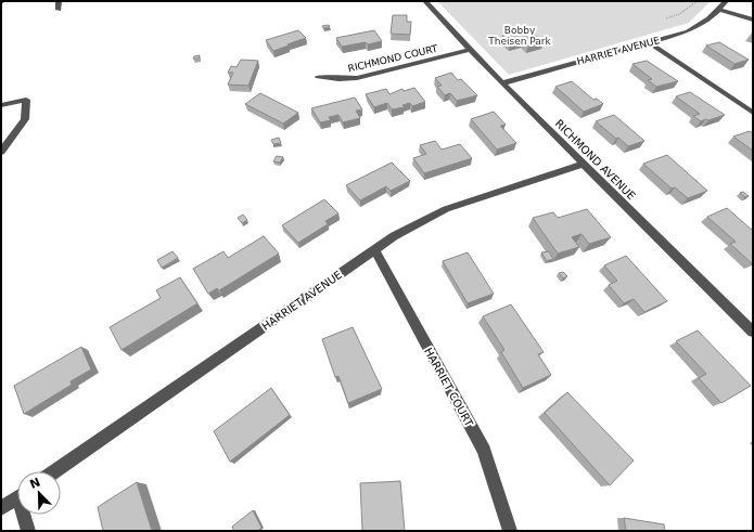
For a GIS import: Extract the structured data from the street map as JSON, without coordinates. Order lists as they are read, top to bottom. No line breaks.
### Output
{"streets":{"street":["HARRIET AVENUE","RICHMOND COURT","RICHMOND AVENUE","HARRIET COURT"]},"crossings":[["HARRIET AVENUE","RICHMOND AVENUE"],["HARRIET AVENUE","HARRIET COURT"],["RICHMOND COURT","RICHMOND AVENUE"]],"parks":["Bobby Theisen Park"],"north":"top left"}
